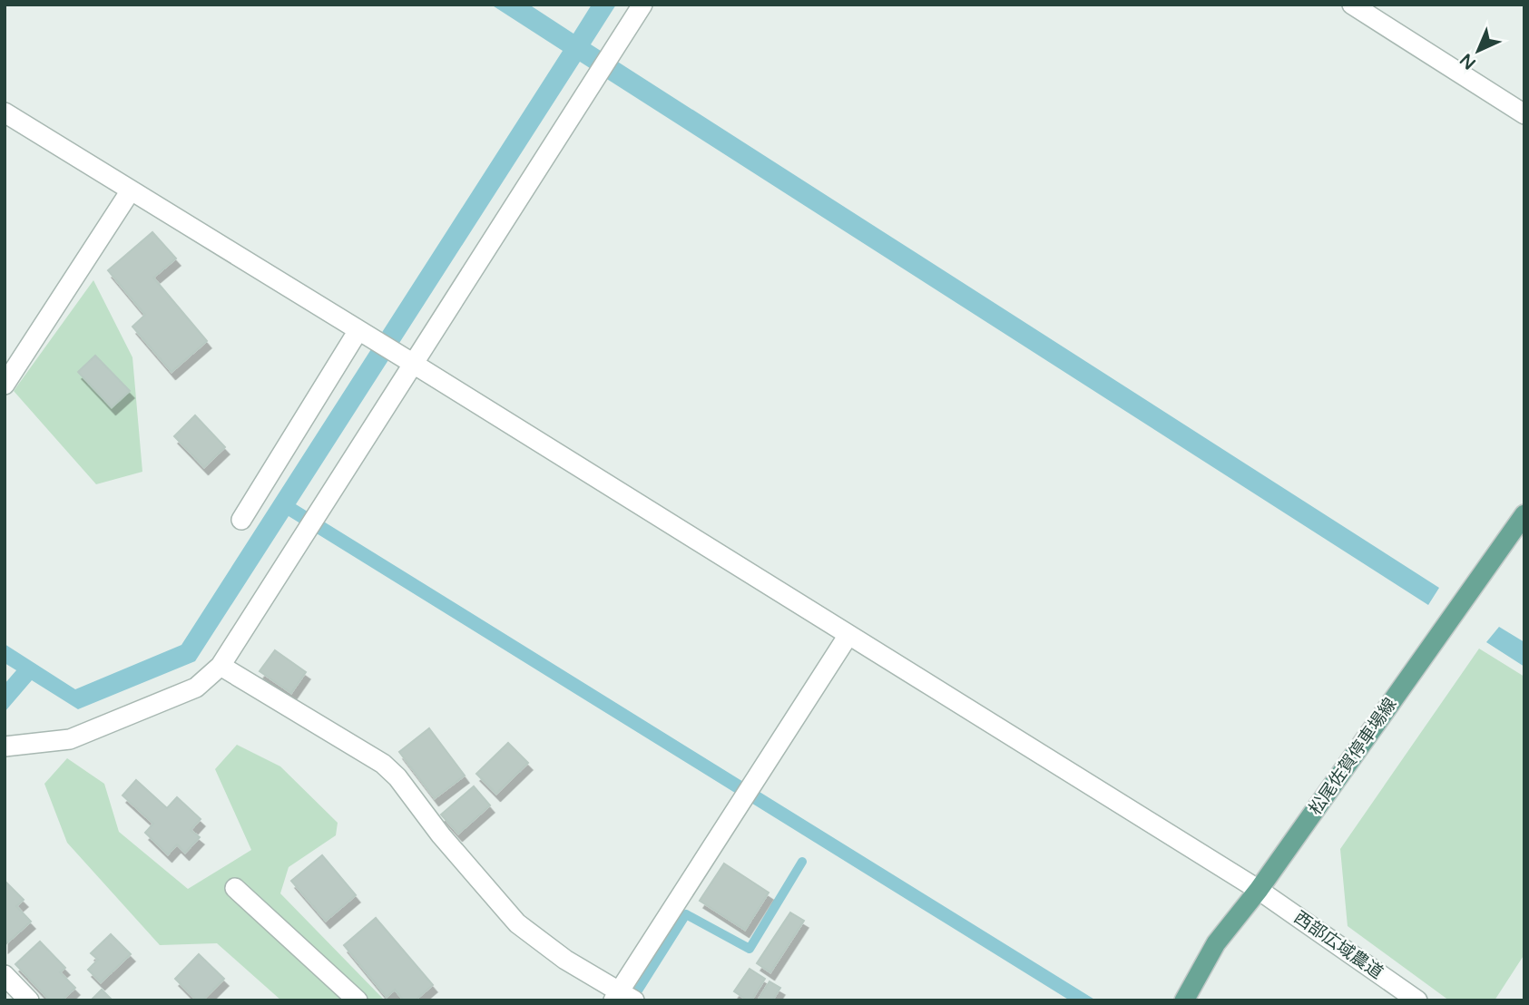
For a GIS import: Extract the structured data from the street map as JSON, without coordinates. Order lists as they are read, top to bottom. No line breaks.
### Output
{"streets":{"main road":["松尾佐賀停車場線"],"street":["西部広域農道"]},"crossings":[["松尾佐賀停車場線","西部広域農道"]],"north":"bottom left"}
